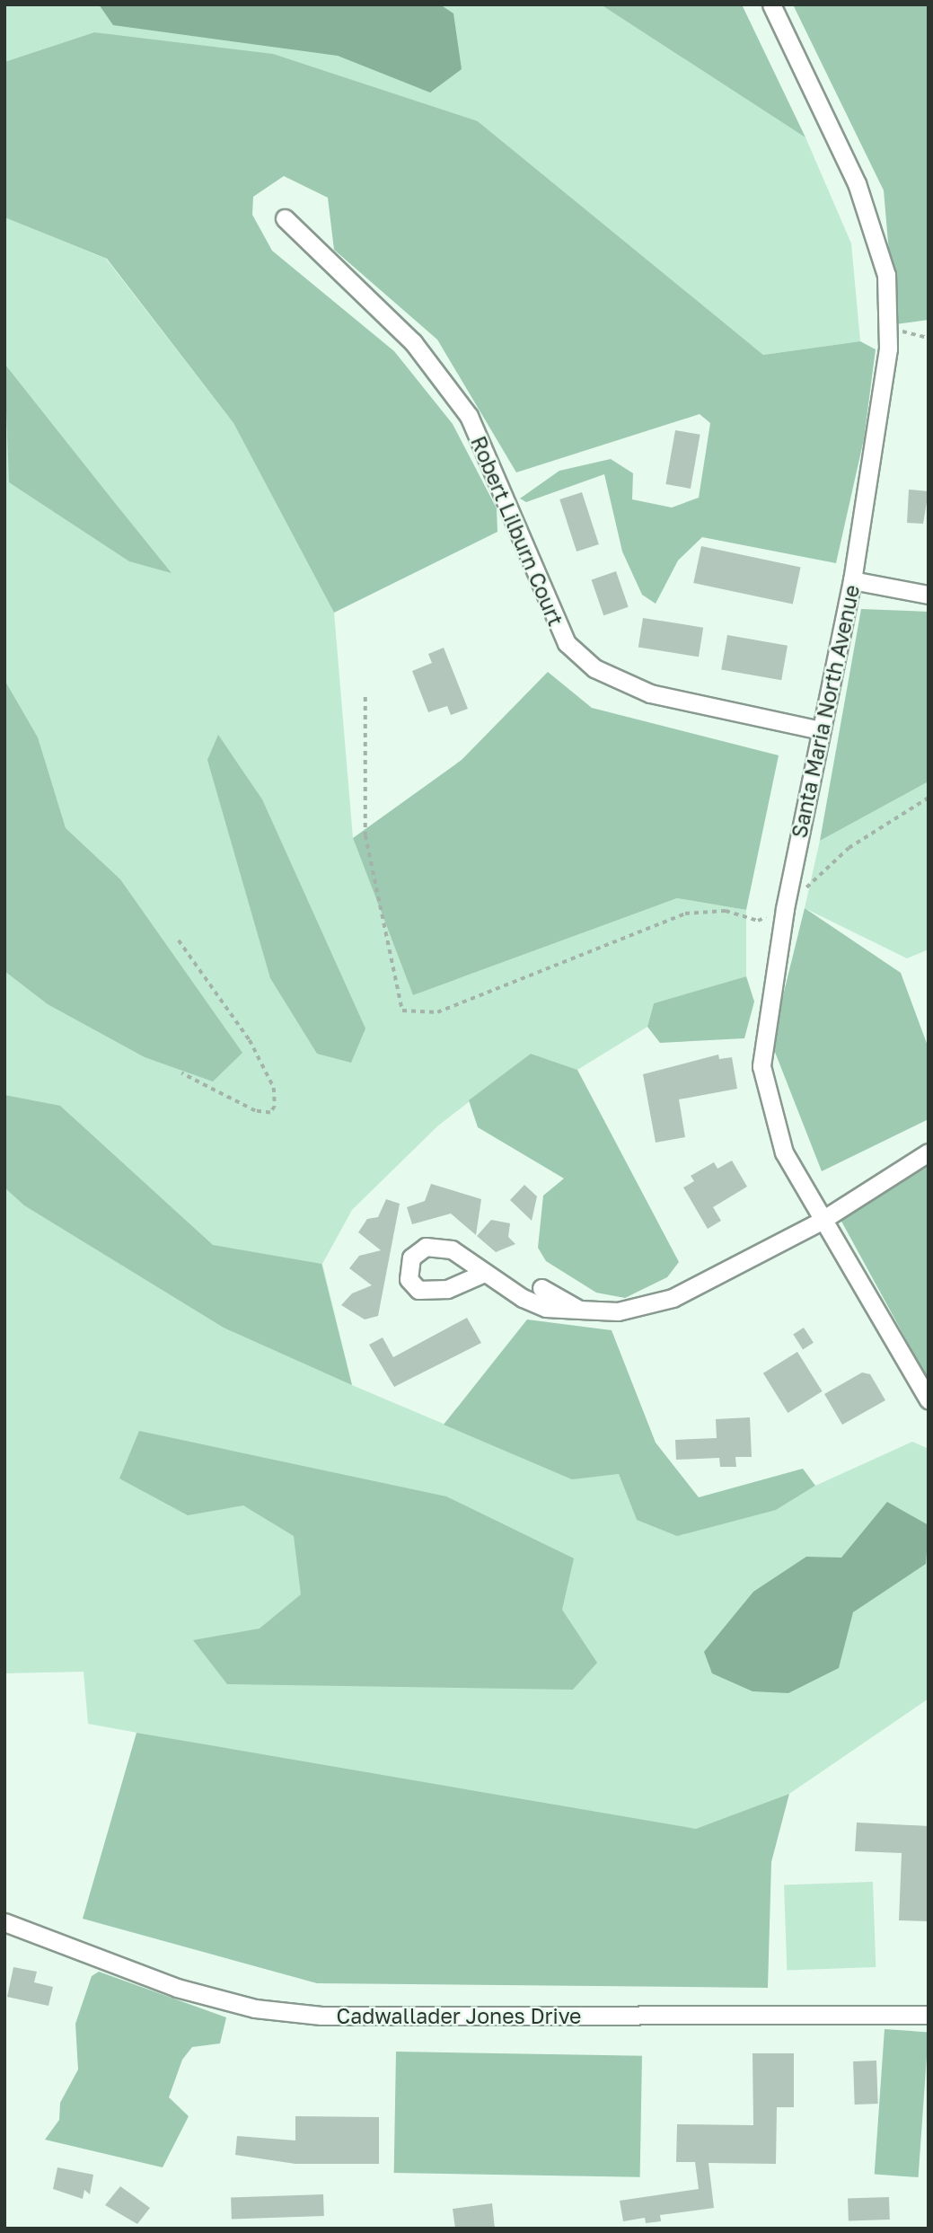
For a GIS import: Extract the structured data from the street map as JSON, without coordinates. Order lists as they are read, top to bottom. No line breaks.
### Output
{"streets":{"street":["Robert Lilburn Court","Santa Maria North Avenue","Cadwallader Jones Drive"]},"crossings":[["Robert Lilburn Court","Santa Maria North Avenue"]]}
